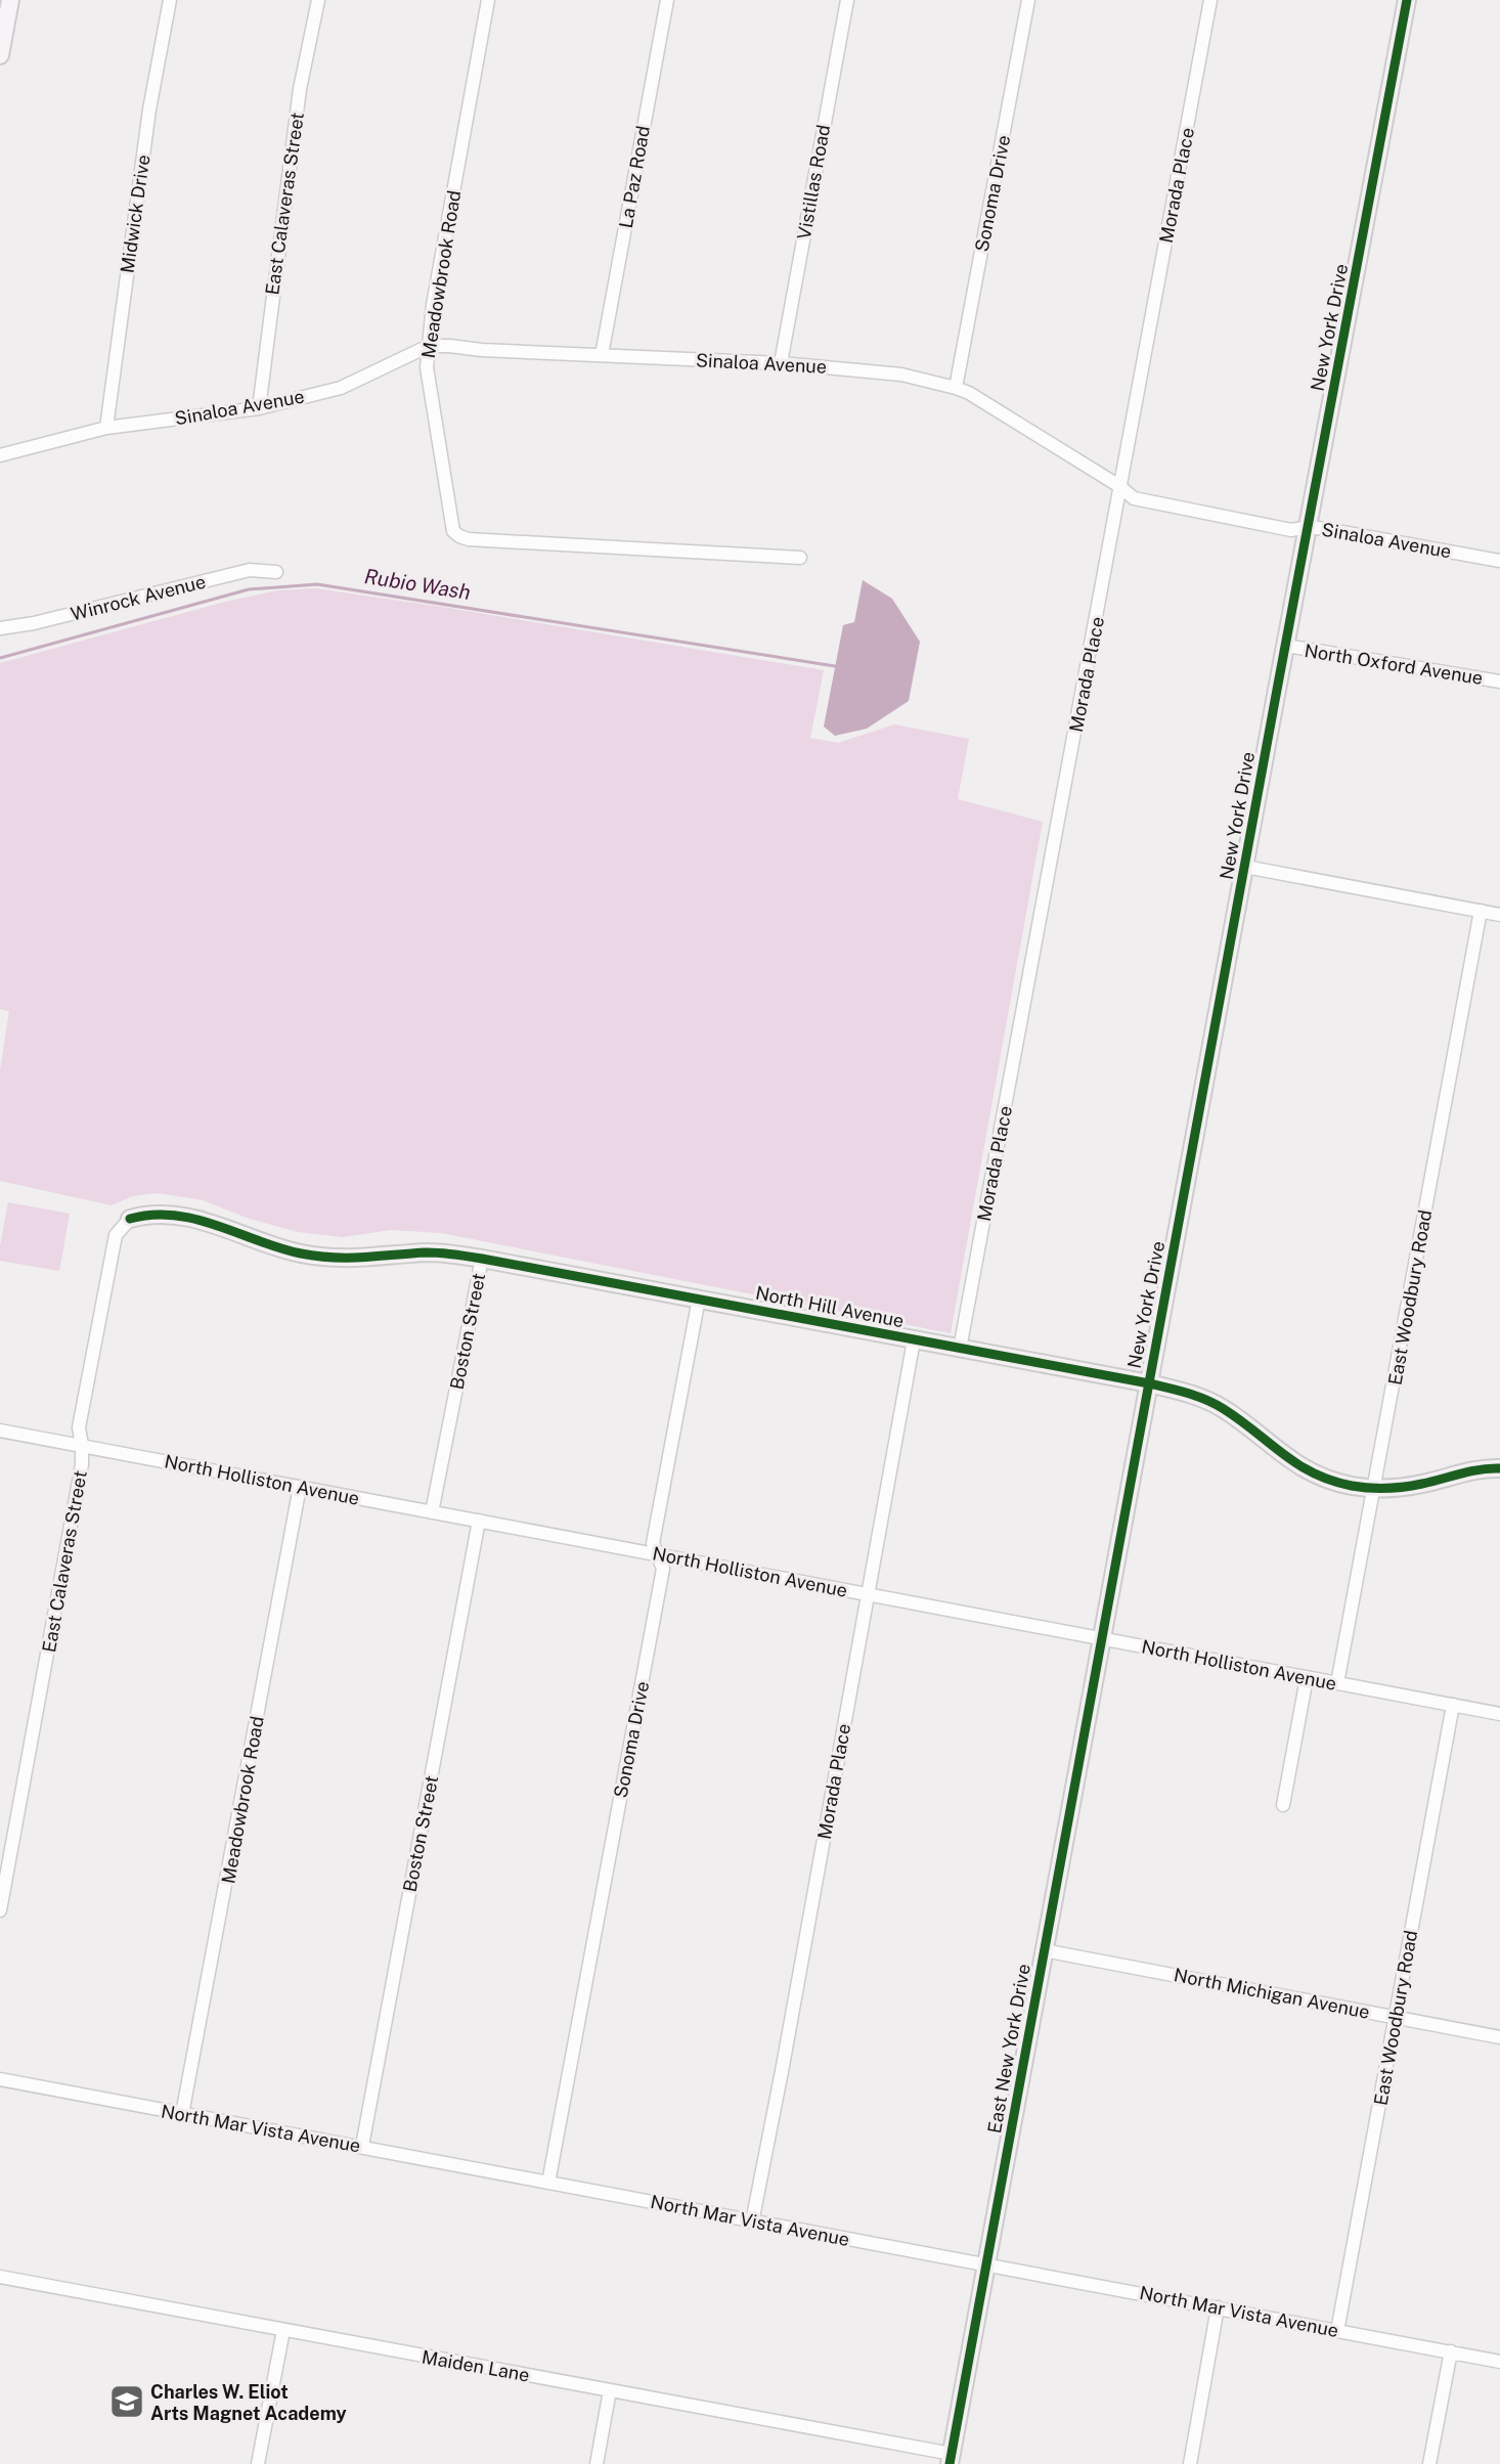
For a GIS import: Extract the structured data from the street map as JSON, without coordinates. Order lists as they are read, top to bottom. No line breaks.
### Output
{"streets":{"street":["La Paz Road","Vistillas Road","Morada Place","Sonoma Drive","East Calaveras Street","Midwick Drive","Meadowbrook Road","New York Drive","Sinaloa Avenue","Winrock Avenue","North Oxford Avenue","East Woodbury Road","North Hill Avenue","Boston Street","North Holliston Avenue","North Michigan Avenue","East New York Drive","North Mar Vista Avenue","Maiden Lane"]},"crossings":[["La Paz Road","Sinaloa Avenue"],["Vistillas Road","Sinaloa Avenue"],["Morada Place","Sinaloa Avenue"],["Morada Place","North Hill Avenue"],["Morada Place","North Holliston Avenue"],["Morada Place","North Mar Vista Avenue"],["Sonoma Drive","Sinaloa Avenue"],["Sonoma Drive","North Hill Avenue"],["Sonoma Drive","North Holliston Avenue"],["Sonoma Drive","North Mar Vista Avenue"],["East Calaveras Street","Sinaloa Avenue"],["East Calaveras Street","North Hill Avenue"],["East Calaveras Street","North Holliston Avenue"],["Midwick Drive","Sinaloa Avenue"],["Meadowbrook Road","Sinaloa Avenue"],["Meadowbrook Road","North Holliston Avenue"],["Meadowbrook Road","North Mar Vista Avenue"],["New York Drive","Sinaloa Avenue"],["New York Drive","North Oxford Avenue"],["New York Drive","North Hill Avenue"],["New York Drive","North Holliston Avenue"],["New York Drive","East New York Drive"],["East Woodbury Road","North Hill Avenue"],["East Woodbury Road","North Holliston Avenue"],["East Woodbury Road","North Michigan Avenue"],["East Woodbury Road","North Mar Vista Avenue"],["North Hill Avenue","Boston Street"],["Boston Street","North Holliston Avenue"],["Boston Street","North Mar Vista Avenue"],["North Holliston Avenue","East New York Drive"],["North Michigan Avenue","East New York Drive"],["East New York Drive","North Mar Vista Avenue"],["East New York Drive","Maiden Lane"]],"water":["Rubio Wash"],"places":{"school or university":["Charles W. Eliot Arts Magnet Academy"]}}
